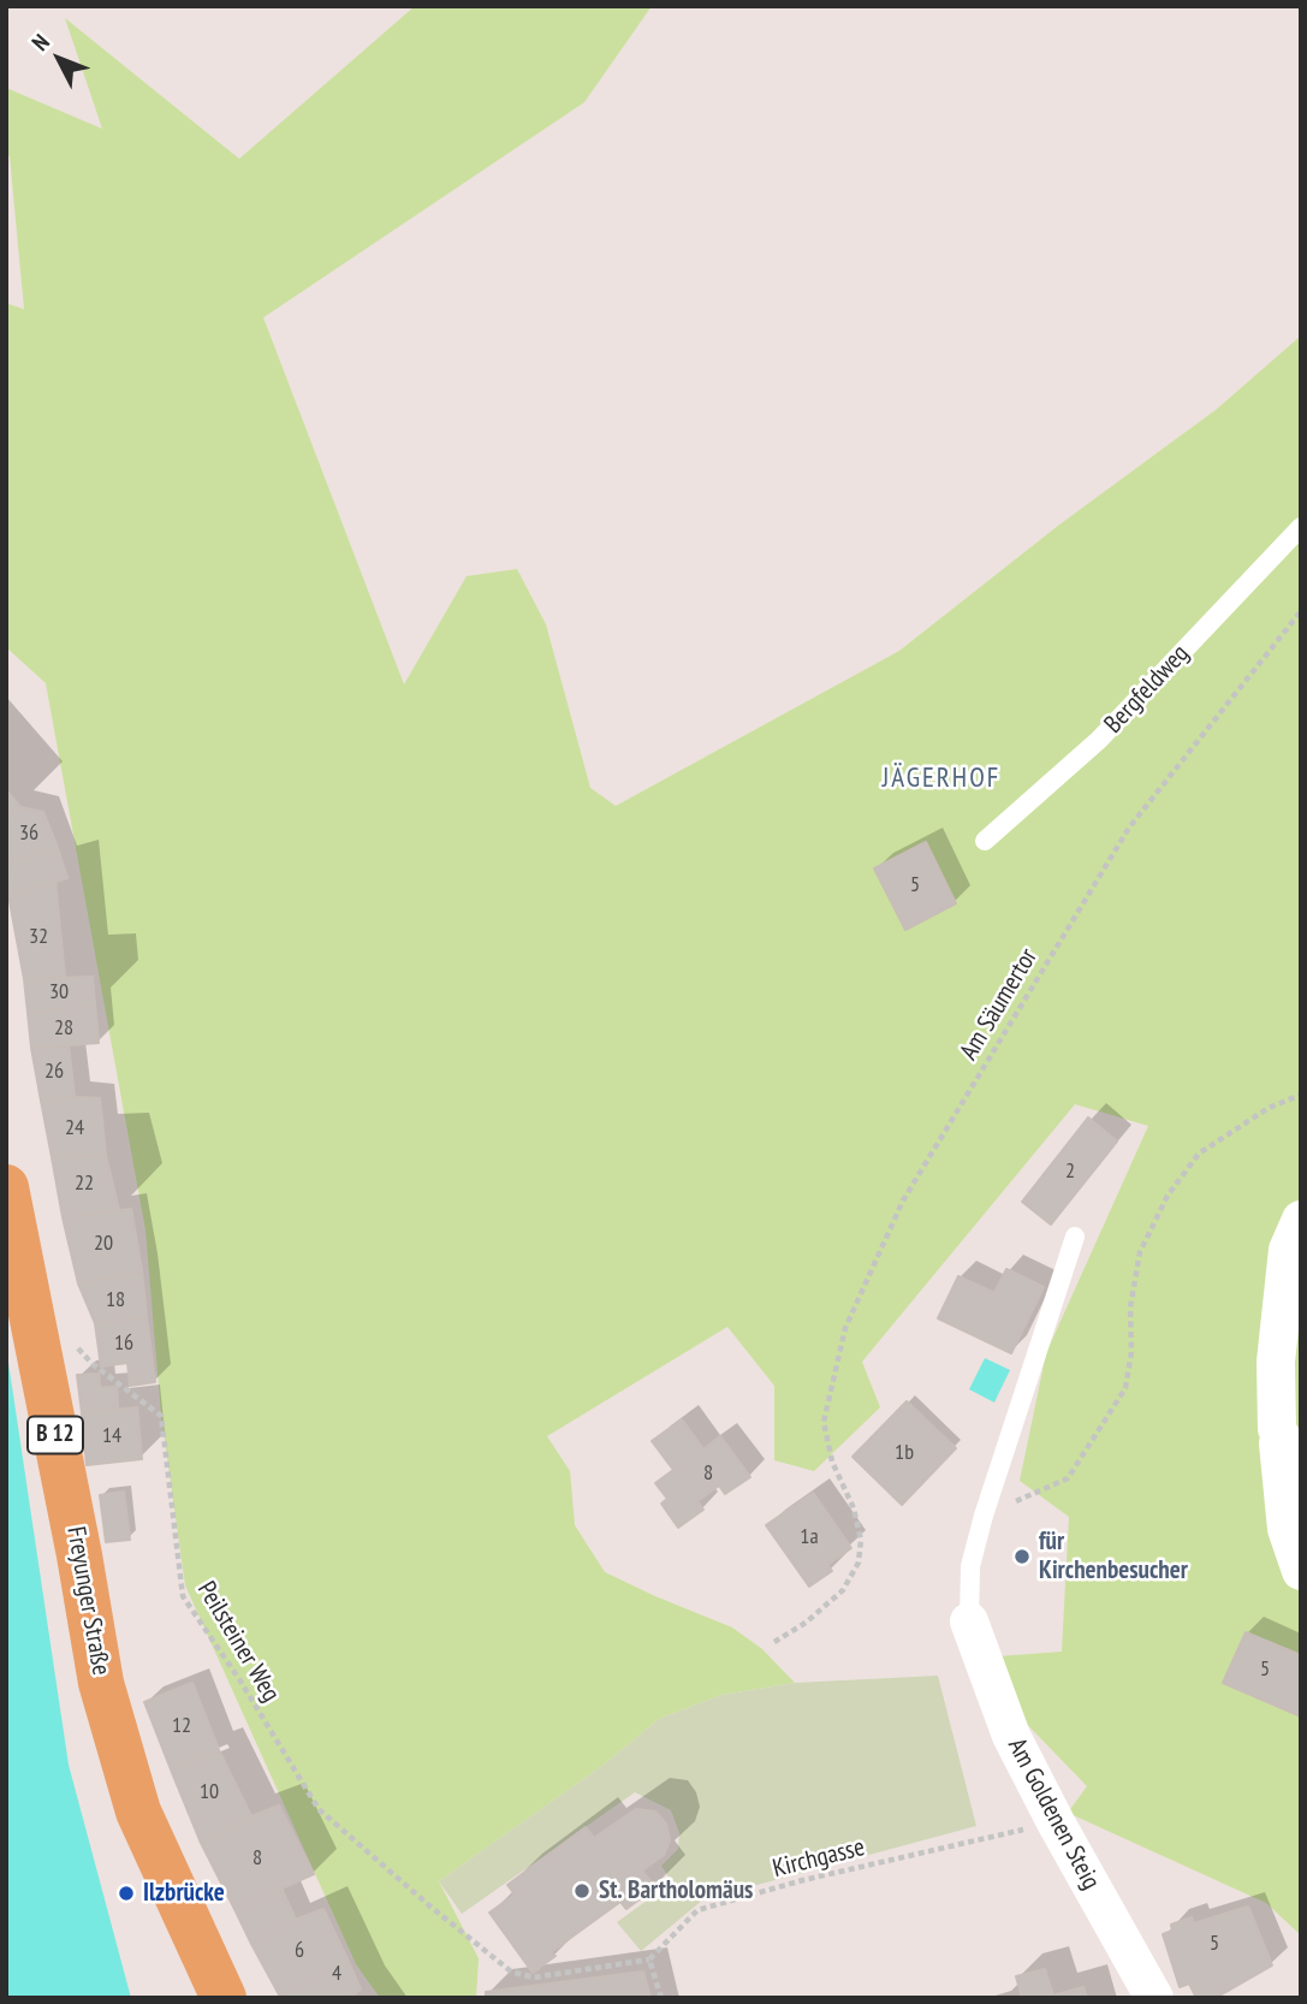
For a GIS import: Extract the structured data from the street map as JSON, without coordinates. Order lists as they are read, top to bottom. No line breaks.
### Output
{"streets":{"main road":["B 12","Freyunger Straße"],"street":["Am Goldenen Steig"],"lane":["Bergfeldweg"],"path":["Am Säumertor","Peilsteiner Weg","Kirchgasse"]},"crossings":[["Peilsteiner Weg","Kirchgasse"],["Am Goldenen Steig","Kirchgasse"]],"districts":["JÄGERHOF"],"places":["für Kirchenbesucher","St. Bartholomäus","Ilzbrücke"],"house_numbers":["36","5","32","30","28","26","24","2","22","20","18","16","14","1b","8","1a","5","12","10","8","5","6","4"],"north":"top left"}
